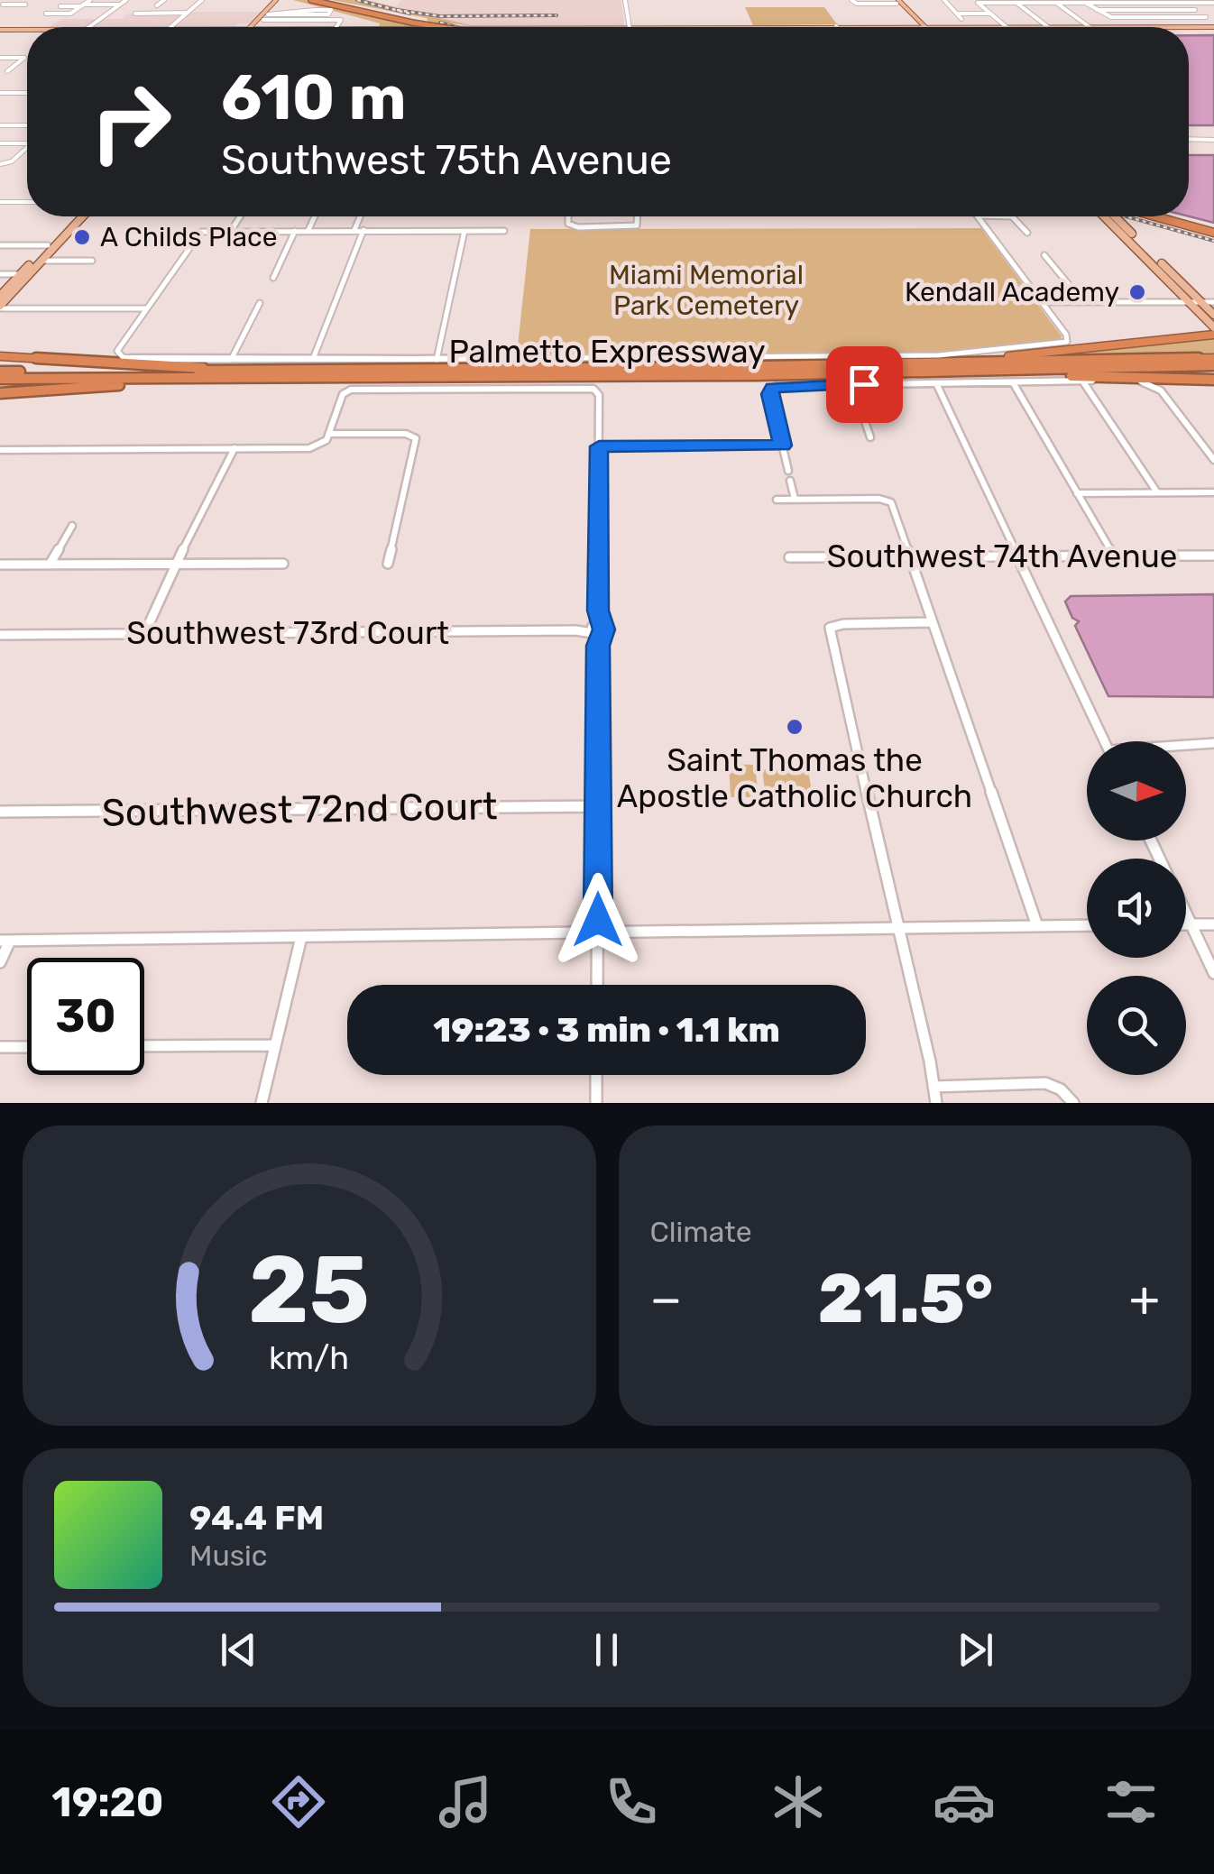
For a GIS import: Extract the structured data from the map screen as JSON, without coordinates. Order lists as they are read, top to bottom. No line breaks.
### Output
{"streets":{"highway":["Palmetto Expressway"],"street":["Southwest 74th Avenue","Southwest 73rd Court","Southwest 72nd Court"]},"parks":["Miami Memorial Park Cemetery"],"places":["A Childs Place","Kendall Academy","Saint Thomas the Apostle Catholic Church"],"north":"right","page":{"turn":["610 m","Southwest 75th Avenue"],"limit":"30","trip":"19:23 · 3 min · 1.1 km","tile":"Climate","heat":["−","21.5°","+"],"song":["94.4 FM","Music"],"tabs":"19:20","gauge":["25","km/h"]}}
